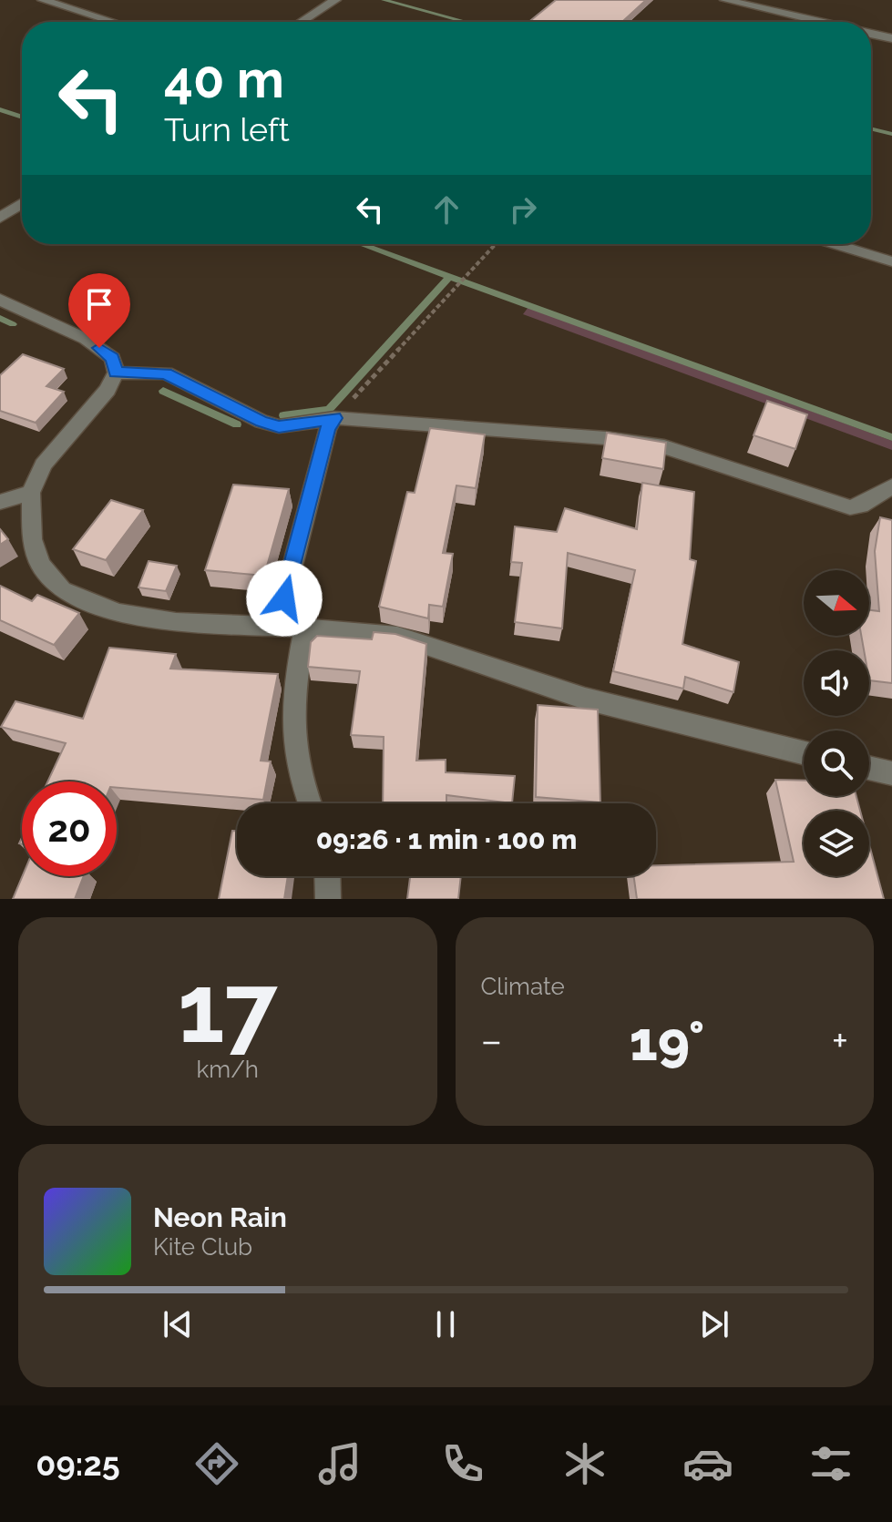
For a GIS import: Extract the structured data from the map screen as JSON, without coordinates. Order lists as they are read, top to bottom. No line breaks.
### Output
{"north":"right","page":{"turn":["40 m","Turn left"],"limit":"20","trip":"09:26 · 1 min · 100 m","tile":[["17","km/h"],"Climate"],"heat":["−","19°","+"],"song":["Neon Rain","Kite Club"],"tabs":"09:25"}}
